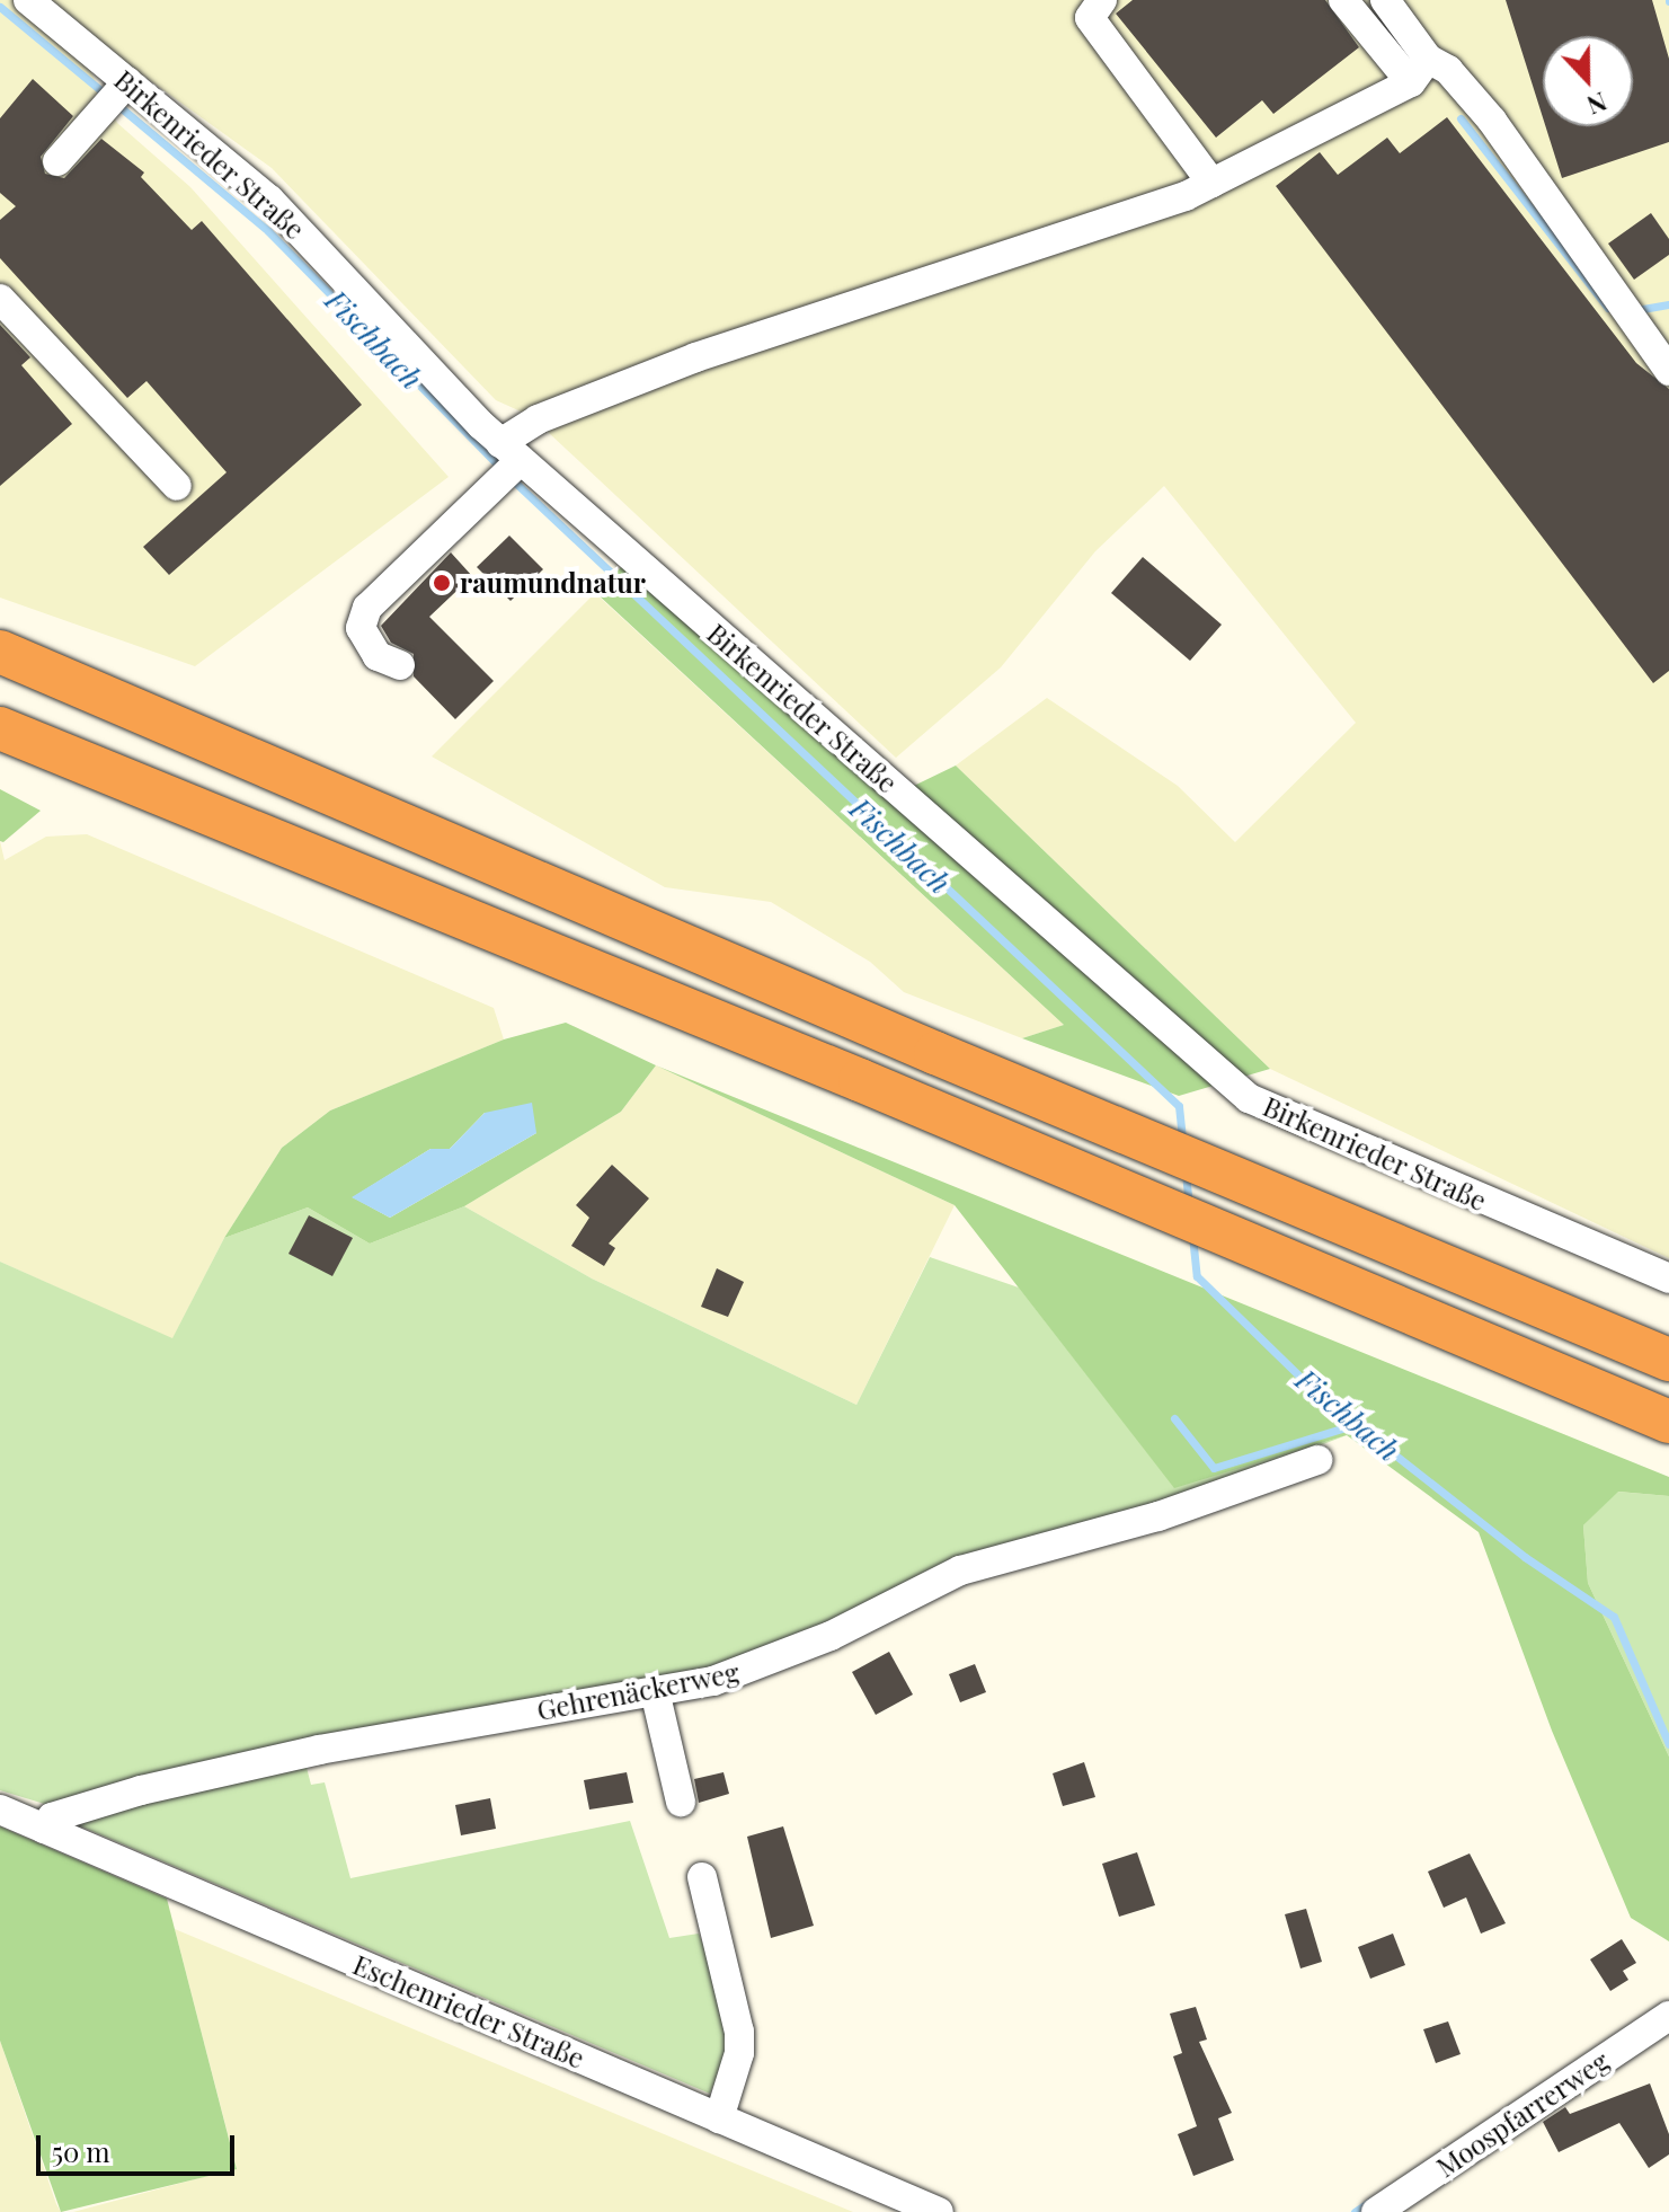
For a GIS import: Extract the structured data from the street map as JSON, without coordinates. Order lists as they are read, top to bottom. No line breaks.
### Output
{"streets":{"street":["Birkenrieder Straße","Gehrenäckerweg","Eschenrieder Straße","Moospfarrerweg"]},"crossings":[["Gehrenäckerweg","Eschenrieder Straße"]],"water":["Fischbach"],"places":["raumundnatur"],"scale_bar":"50 m","north":"bottom"}
